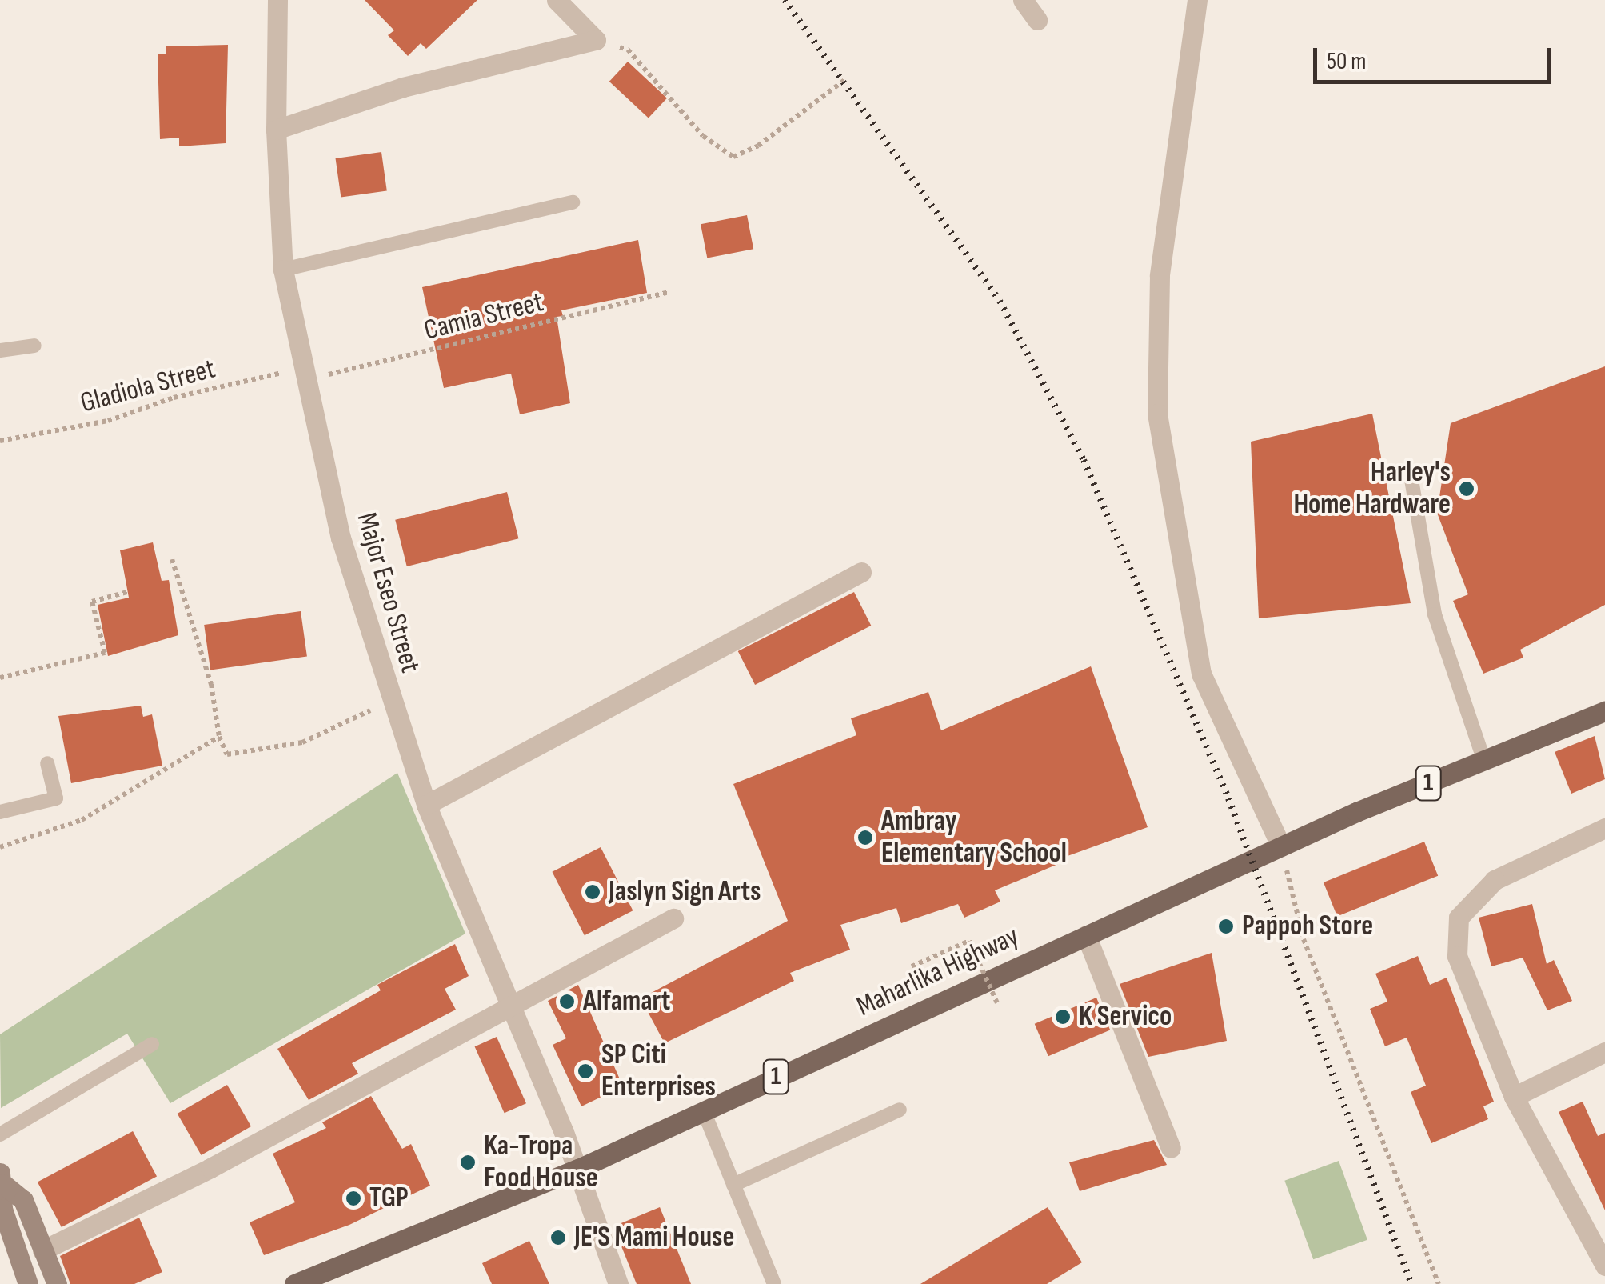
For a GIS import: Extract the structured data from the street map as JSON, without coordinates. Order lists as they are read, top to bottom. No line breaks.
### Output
{"streets":{"main road":["1","Maharlika Highway"],"street":["Major Eseo Street"],"path":["Camia Street","Gladiola Street"]},"crossings":[["Camia Street","Gladiola Street"],["Camia Street","Major Eseo Street"],["Gladiola Street","Major Eseo Street"],["Major Eseo Street","Maharlika Highway"]],"places":["Harley's Home Hardware","Ambray Elementary School","Jaslyn Sign Arts","Pappoh Store","Alfamart","K Servico","SP Citi Enterprises","Ka-Tropa Food House","TGP","JE'S Mami House"],"scale_bar":"50 m"}
